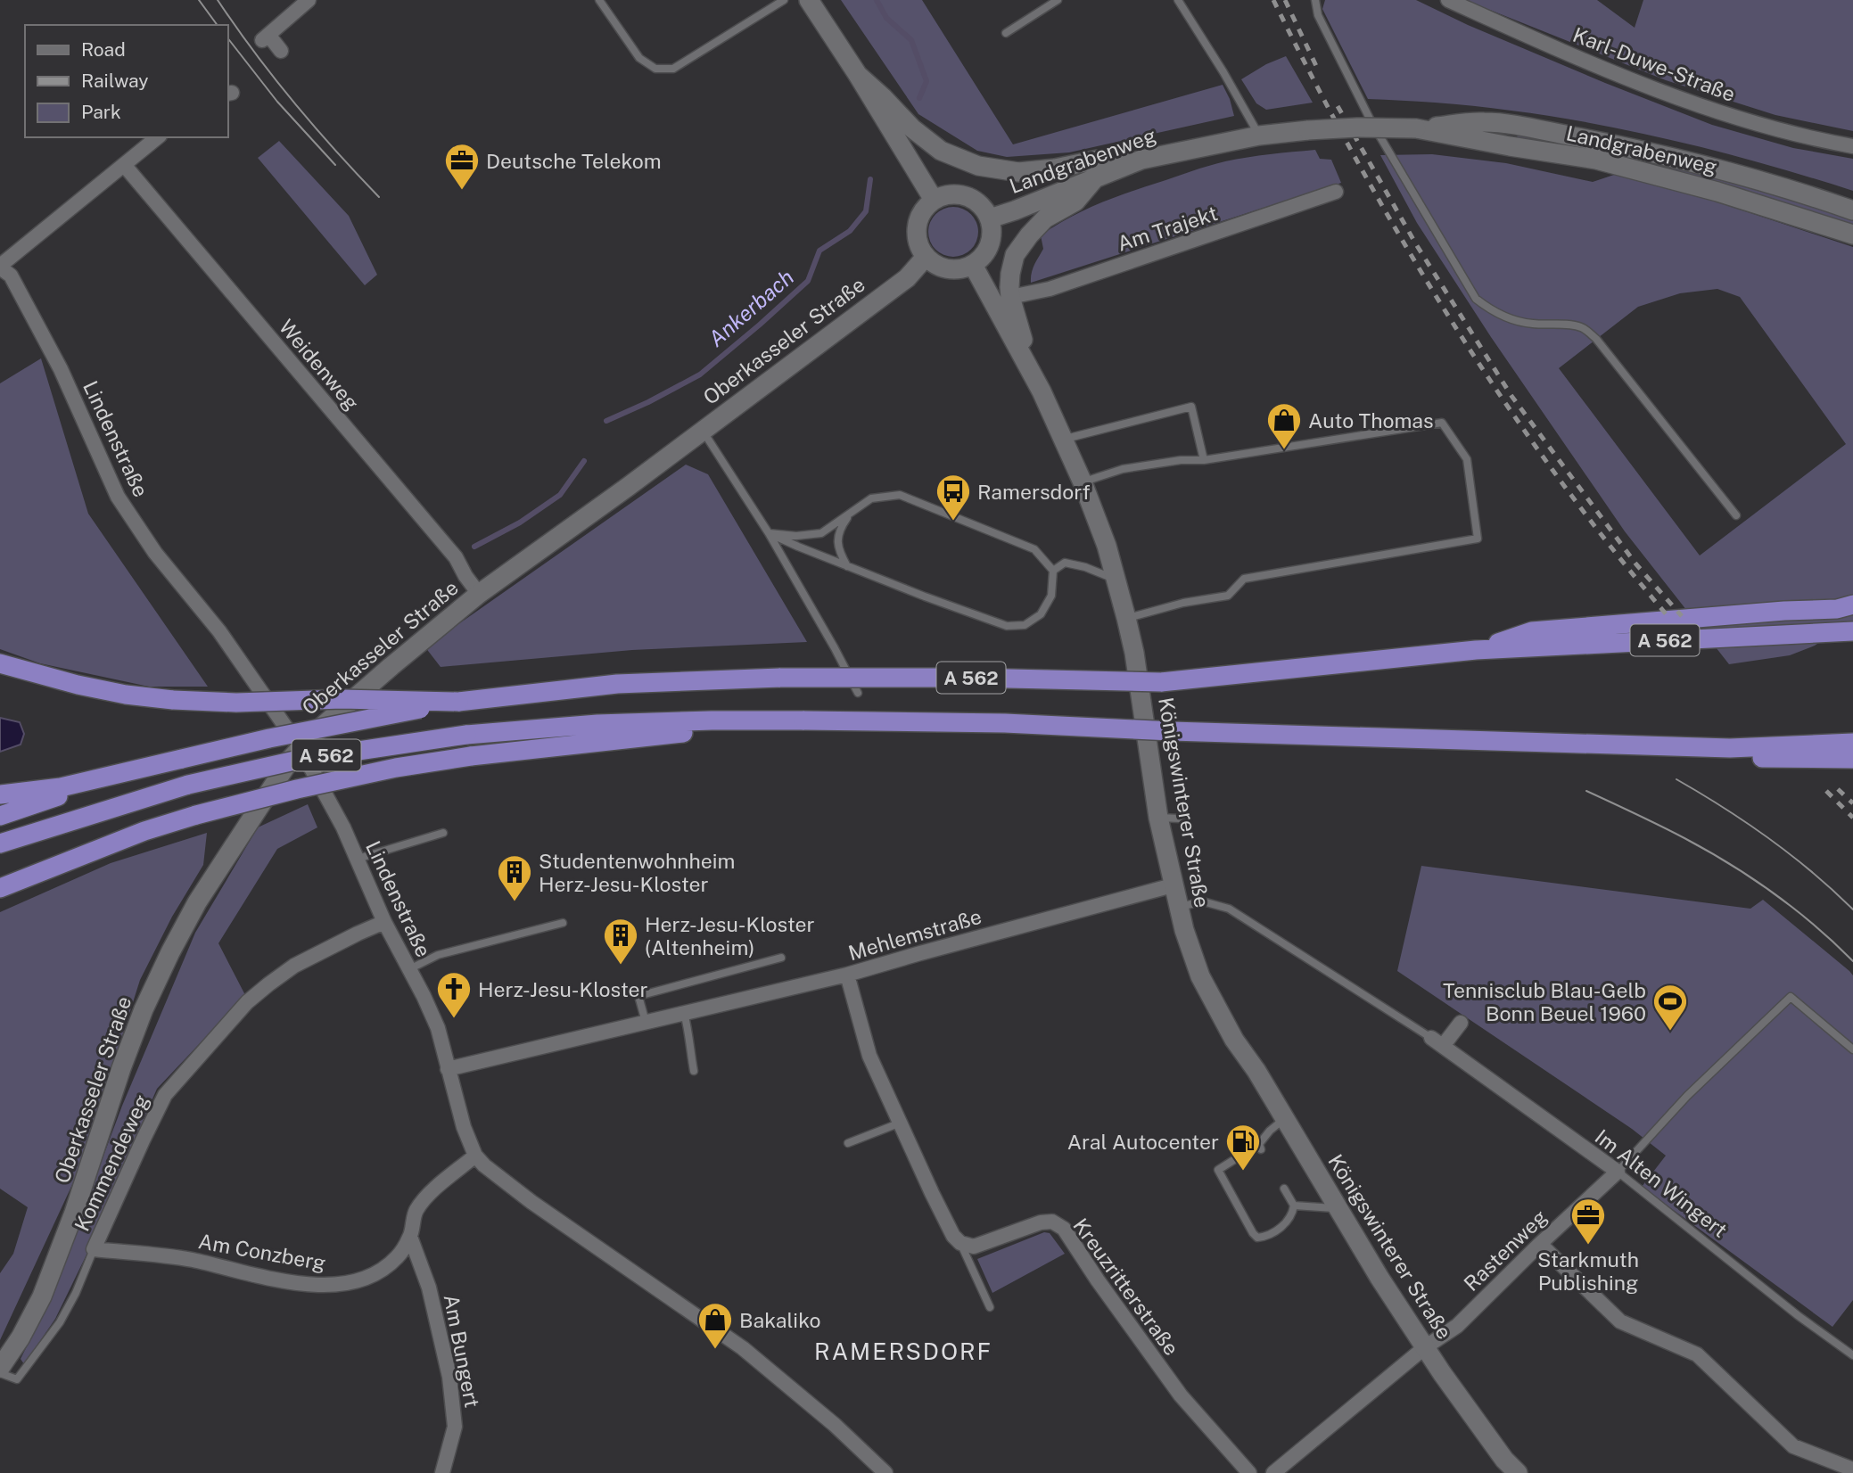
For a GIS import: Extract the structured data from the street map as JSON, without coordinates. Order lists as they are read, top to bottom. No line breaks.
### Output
{"streets":{"highway":["A 562"],"main road":["Landgrabenweg","Oberkasseler Straße","Königswinterer Straße"],"street":["Karl-Duwe-Straße","Am Trajekt","Weidenweg","Lindenstraße","Mehlemstraße","Kommendeweg","Im Alten Wingert","Rastenweg","Am Conzberg","Kreuzritterstraße","Am Bungert"]},"crossings":[["Landgrabenweg","Oberkasseler Straße"],["Landgrabenweg","Königswinterer Straße"],["Oberkasseler Straße","Weidenweg"],["Oberkasseler Straße","Lindenstraße"],["Oberkasseler Straße","Königswinterer Straße"],["Lindenstraße","Mehlemstraße"],["Lindenstraße","Kommendeweg"],["Lindenstraße","Am Conzberg"],["Königswinterer Straße","Mehlemstraße"],["Königswinterer Straße","Im Alten Wingert"],["Königswinterer Straße","Rastenweg"],["Kommendeweg","Am Conzberg"],["Im Alten Wingert","Rastenweg"],["Am Conzberg","Am Bungert"]],"districts":["RAMERSDORF"],"water":["Ankerbach"],"places":{"office":["Deutsche Telekom","Starkmuth Publishing"],"shop":["Auto Thomas","Bakaliko"],"bus stop":["Ramersdorf"],"building":["Studentenwohnheim Herz-Jesu-Kloster","Herz-Jesu-Kloster (Altenheim)"],"church":["Herz-Jesu-Kloster"],"sports":["Tennisclub Blau-Gelb Bonn Beuel 1960"],"fuel station":["Aral Autocenter"]},"legend":["Road","Railway","Park"]}
